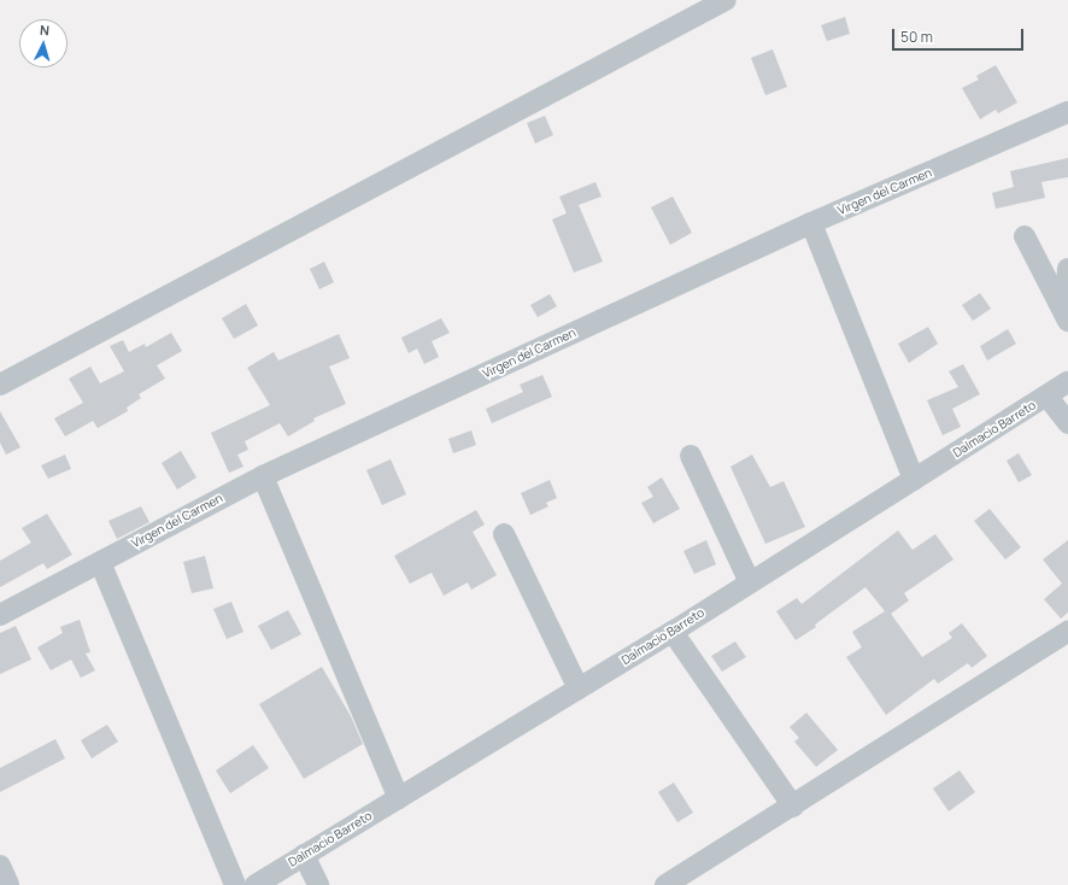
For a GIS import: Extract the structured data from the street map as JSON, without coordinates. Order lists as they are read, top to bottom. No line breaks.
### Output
{"streets":{"street":["Virgen del Carmen","Dalmacio Barreto"]},"scale_bar":"50 m","north":"top"}
